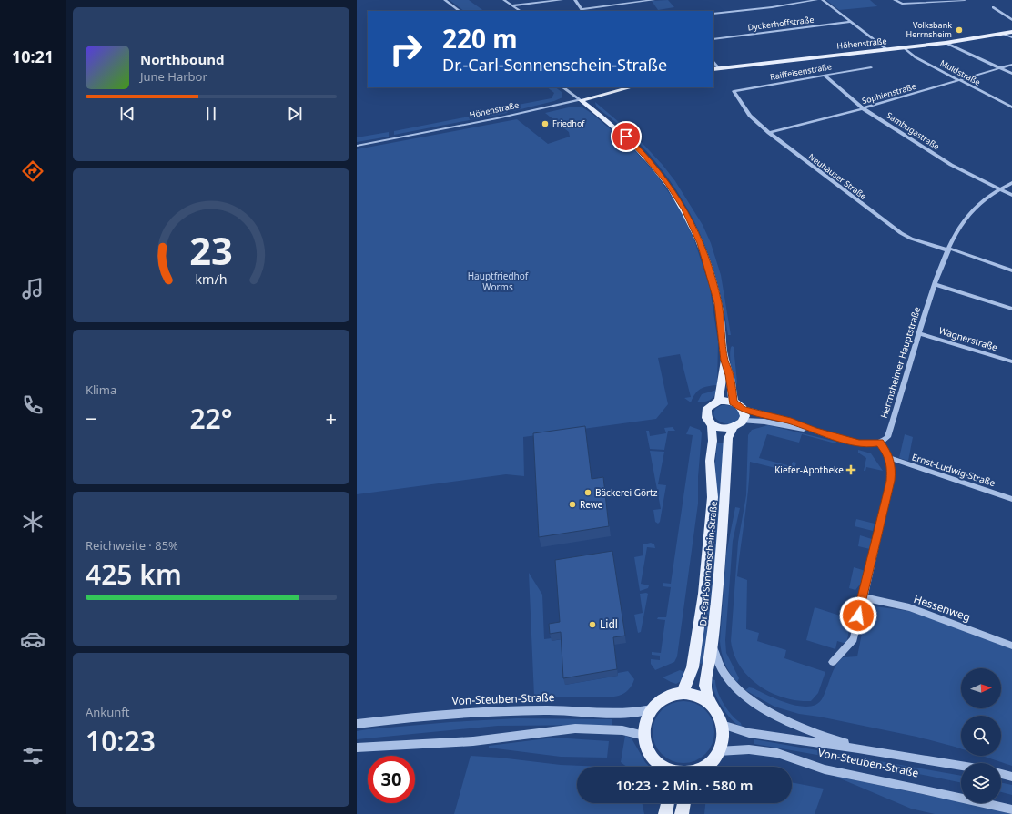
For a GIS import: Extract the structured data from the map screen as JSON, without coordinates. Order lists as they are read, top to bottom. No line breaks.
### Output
{"streets":{"main road":["Höhenstraße","Dr.-Carl-Sonnenschein-Straße"],"street":["Dyckerhoffstraße","Raiffeisenstraße","Muldstraße","Sophienstraße","Sambugastraße","Neuhäuser Straße","Wagnerstraße","Herrnsheimer Hauptstraße","Ernst-Ludwig-Straße","Hessenweg","Von-Steuben-Straße"]},"crossings":[["Höhenstraße","Muldstraße"],["Raiffeisenstraße","Sambugastraße"],["Raiffeisenstraße","Neuhäuser Straße"],["Muldstraße","Sophienstraße"],["Sophienstraße","Sambugastraße"],["Sophienstraße","Neuhäuser Straße"],["Sambugastraße","Herrnsheimer Hauptstraße"],["Neuhäuser Straße","Herrnsheimer Hauptstraße"],["Wagnerstraße","Herrnsheimer Hauptstraße"],["Dr.-Carl-Sonnenschein-Straße","Von-Steuben-Straße"]],"parks":["Hauptfriedhof Worms"],"places":{"other":["Volksbank Herrnsheim","Friedhof","Bäckerei Görtz","Rewe","Lidl"],"health":["Kiefer-Apotheke"]},"north":"right","page":{"tabs":"10:21","turn":["220 m","Dr.-Carl-Sonnenschein-Straße"],"song":["Northbound","June Harbor"],"tile":["Klima",["Reichweite · 85%","425 km"],["Ankunft","10:23"]],"heat":["−","22°","+"],"limit":"30","trip":"10:23 · 2 Min. · 580 m","gauge":["23","km/h"]}}
